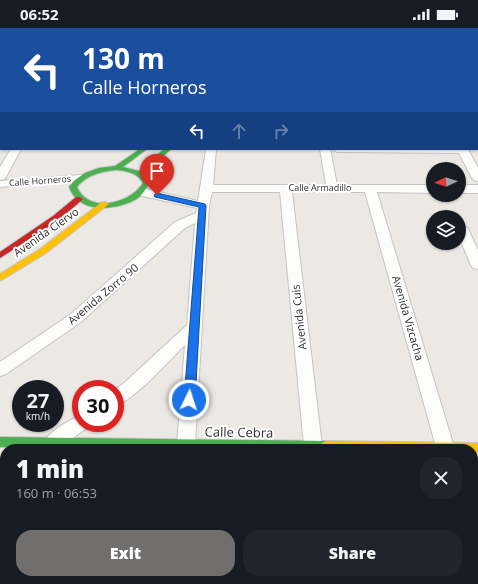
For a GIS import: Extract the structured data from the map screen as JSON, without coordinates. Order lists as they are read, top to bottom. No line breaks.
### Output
{"streets":{"street":["Calle Horneros","Calle Armadillo","Avenida Ciervo","Avenida Zorro 90","Avenida Cuis","Avenida Vizcacha","Calle Cebra"]},"crossings":[["Calle Armadillo","Avenida Cuis"],["Calle Armadillo","Avenida Vizcacha"]],"north":"left","page":{"status":"06:52","turn":["130 m","Calle Horneros"],"speed":"27 km/h","limit":"30","heading":["1 min","160 m · 06:53"],"buttons":["Exit","Share"]}}
